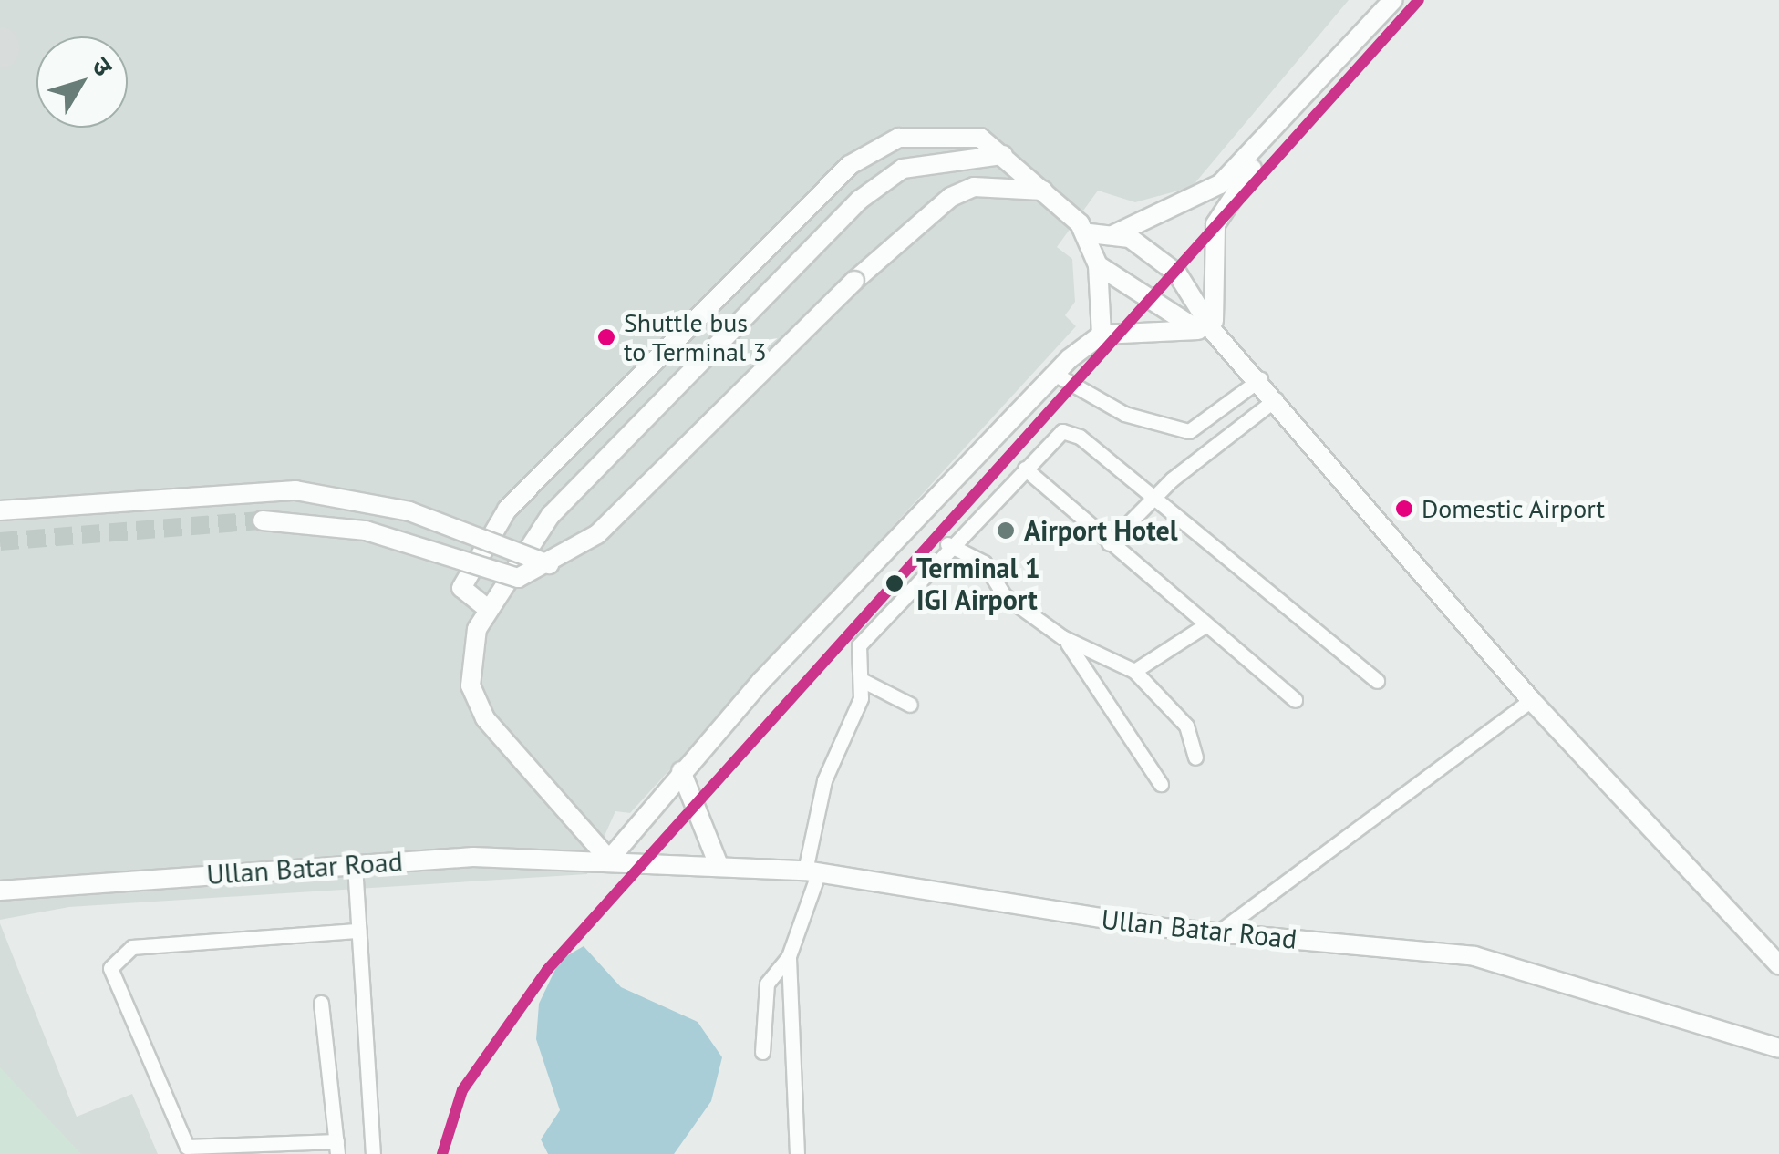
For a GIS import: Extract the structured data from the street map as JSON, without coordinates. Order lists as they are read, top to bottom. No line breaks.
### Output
{"streets":{"street":["Ullan Batar Road"]},"places":["Shuttle bus to Terminal 3","Domestic Airport","Airport Hotel","Terminal 1 IGI Airport"],"north":"top right"}
